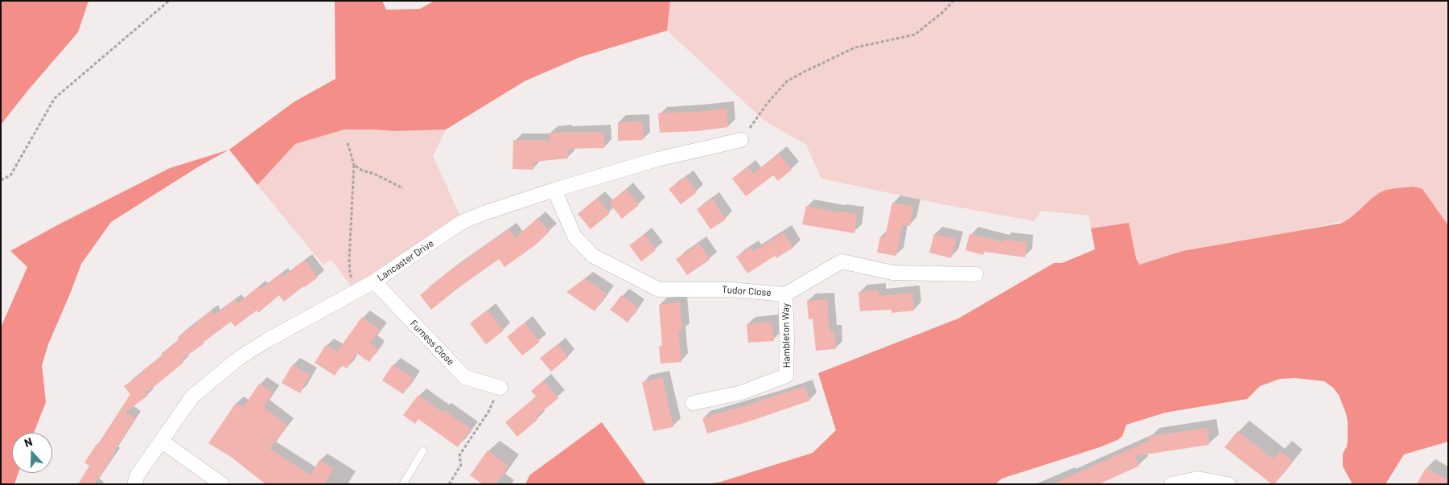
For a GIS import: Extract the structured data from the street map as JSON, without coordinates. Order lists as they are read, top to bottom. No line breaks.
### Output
{"streets":{"street":["Lancaster Drive","Tudor Close","Hambleton Way","Furness Close"]},"crossings":[["Lancaster Drive","Tudor Close"],["Lancaster Drive","Furness Close"],["Tudor Close","Hambleton Way"]],"north":"top"}
